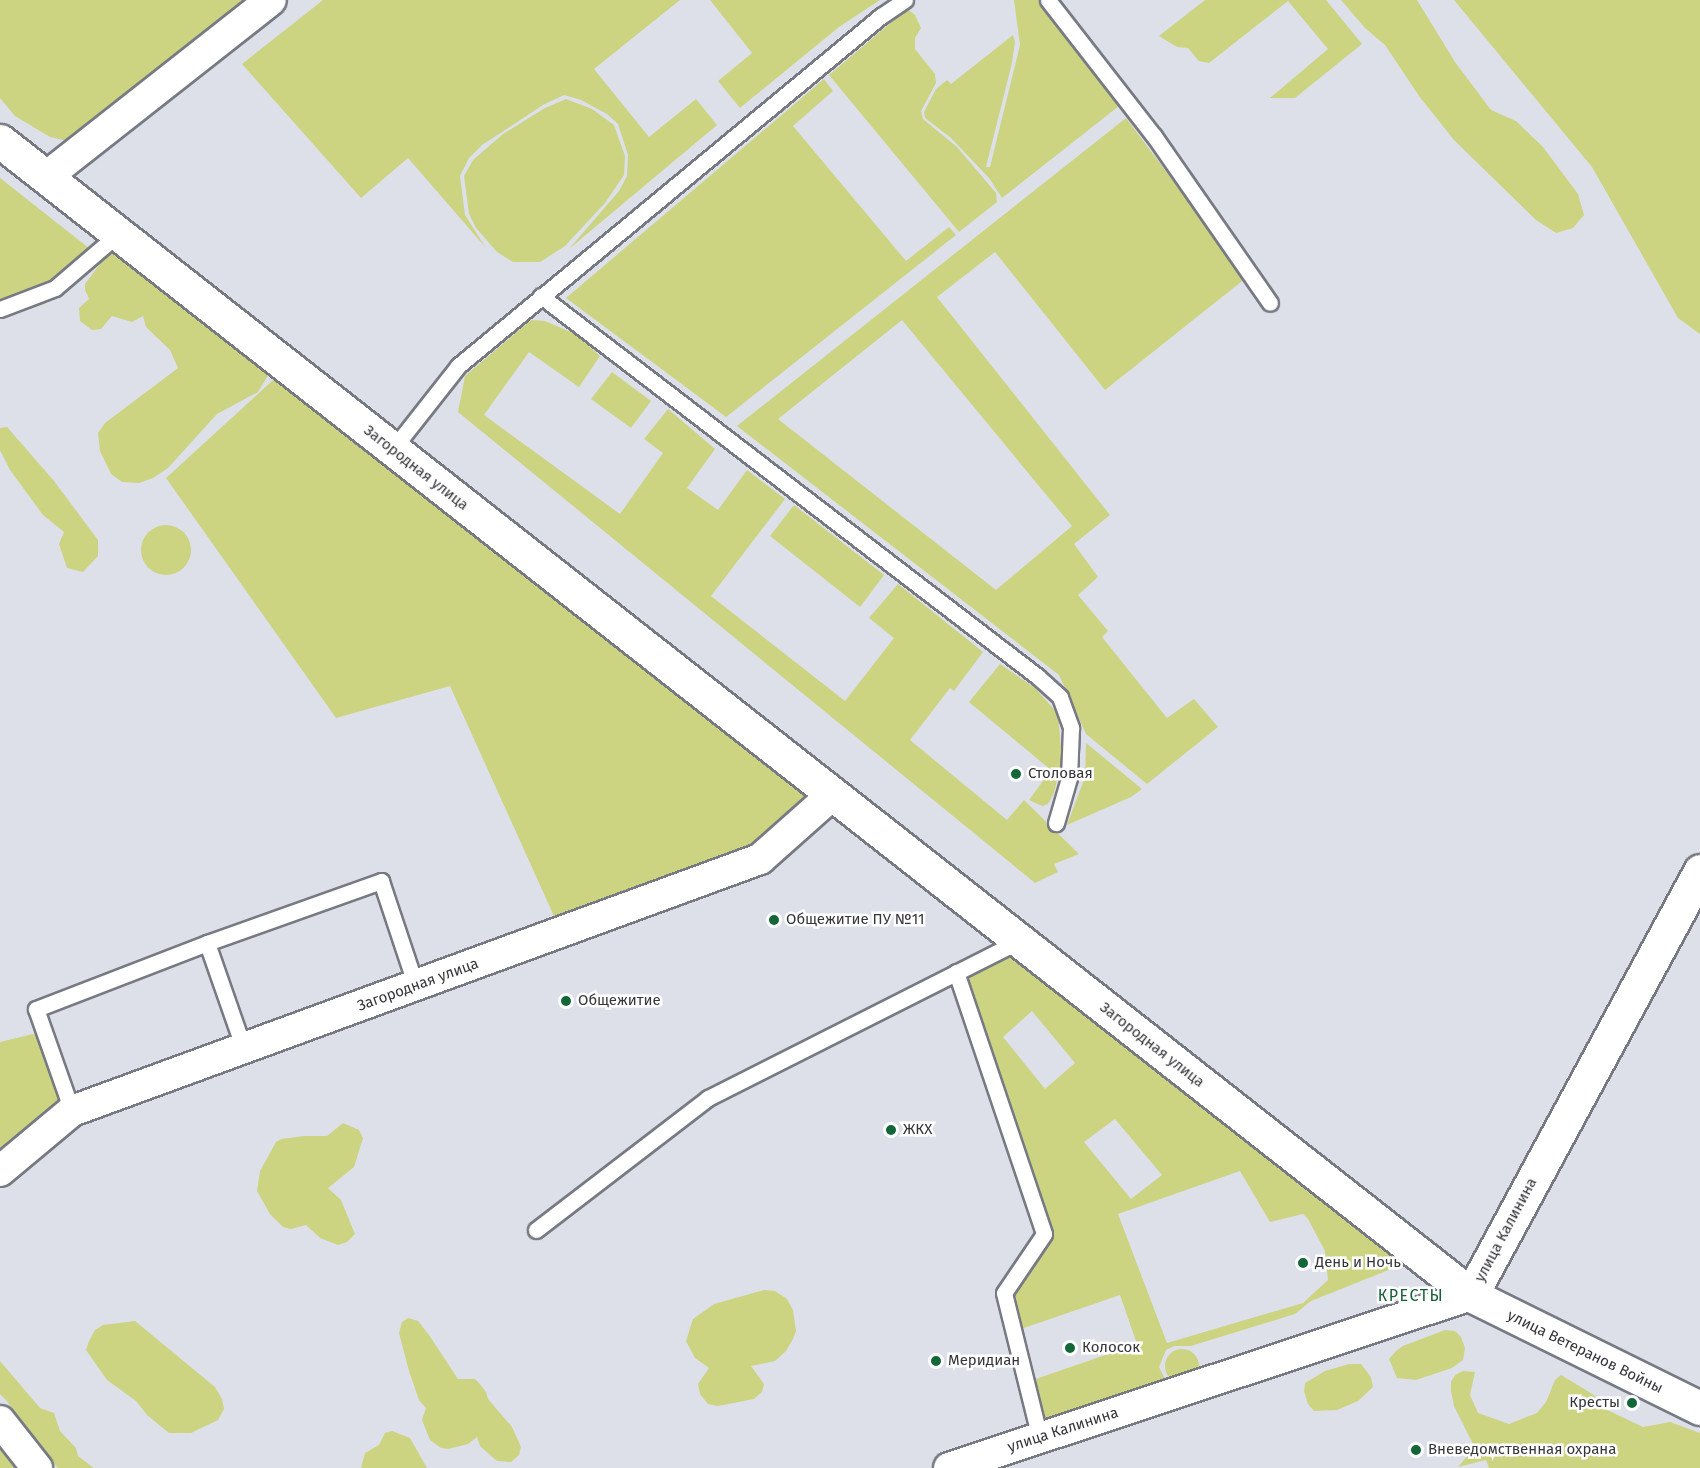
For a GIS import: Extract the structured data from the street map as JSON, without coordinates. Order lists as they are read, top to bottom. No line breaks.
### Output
{"streets":{"main road":["Загородная улица","улица Калинина","улица Ветеранов Войны"]},"crossings":[["Загородная улица","улица Калинина"],["Загородная улица","улица Ветеранов Войны"],["улица Калинина","улица Ветеранов Войны"]],"districts":["КРЕСТЫ"],"places":["Столовая","Общежитие ПУ №11","Общежитие","ЖКХ","День и Ночь","Колосок","Меридиан","Кресты","Вневедомственная охрана"]}
